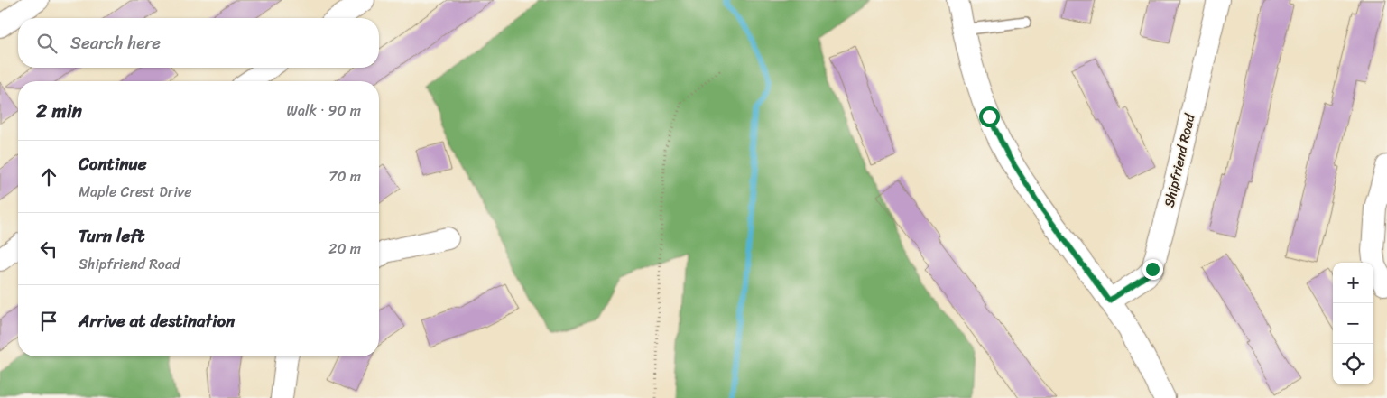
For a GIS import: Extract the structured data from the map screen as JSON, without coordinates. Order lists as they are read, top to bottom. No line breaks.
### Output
{"streets":{"street":["Shipfriend Road"]},"page":{"search":"Search here","heading":["2 min","Walk · 90 m"],"list":[["Continue","Maple Crest Drive","70 m"],["Turn left","Shipfriend Road","20 m"],"Arrive at destination"],"map_buttons":["+","−"]}}
